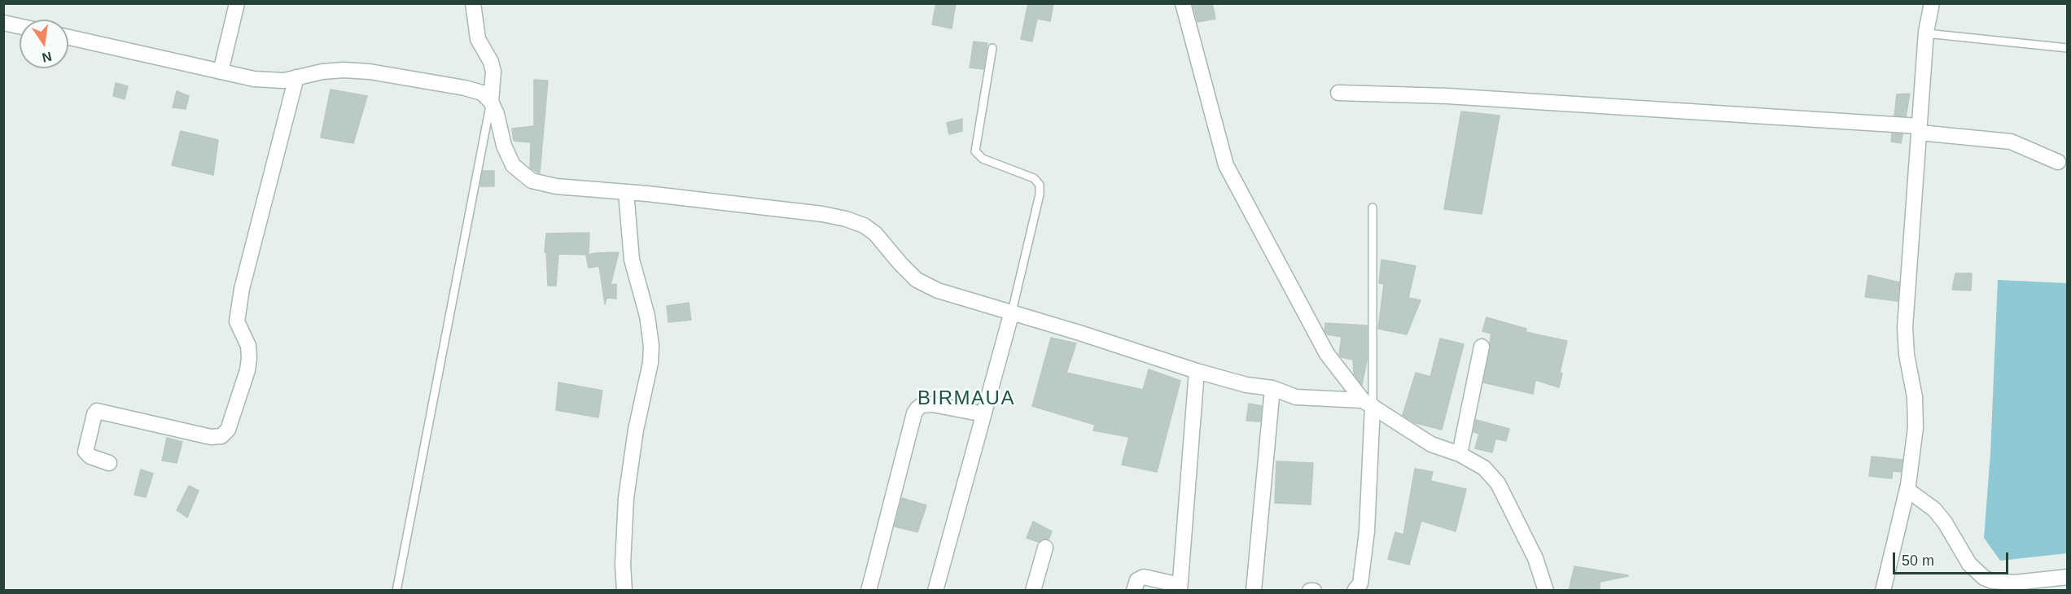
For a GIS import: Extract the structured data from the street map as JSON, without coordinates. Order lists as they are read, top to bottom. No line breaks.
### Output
{"districts":["BIRMAUA"],"scale_bar":"50 m","north":"bottom"}
